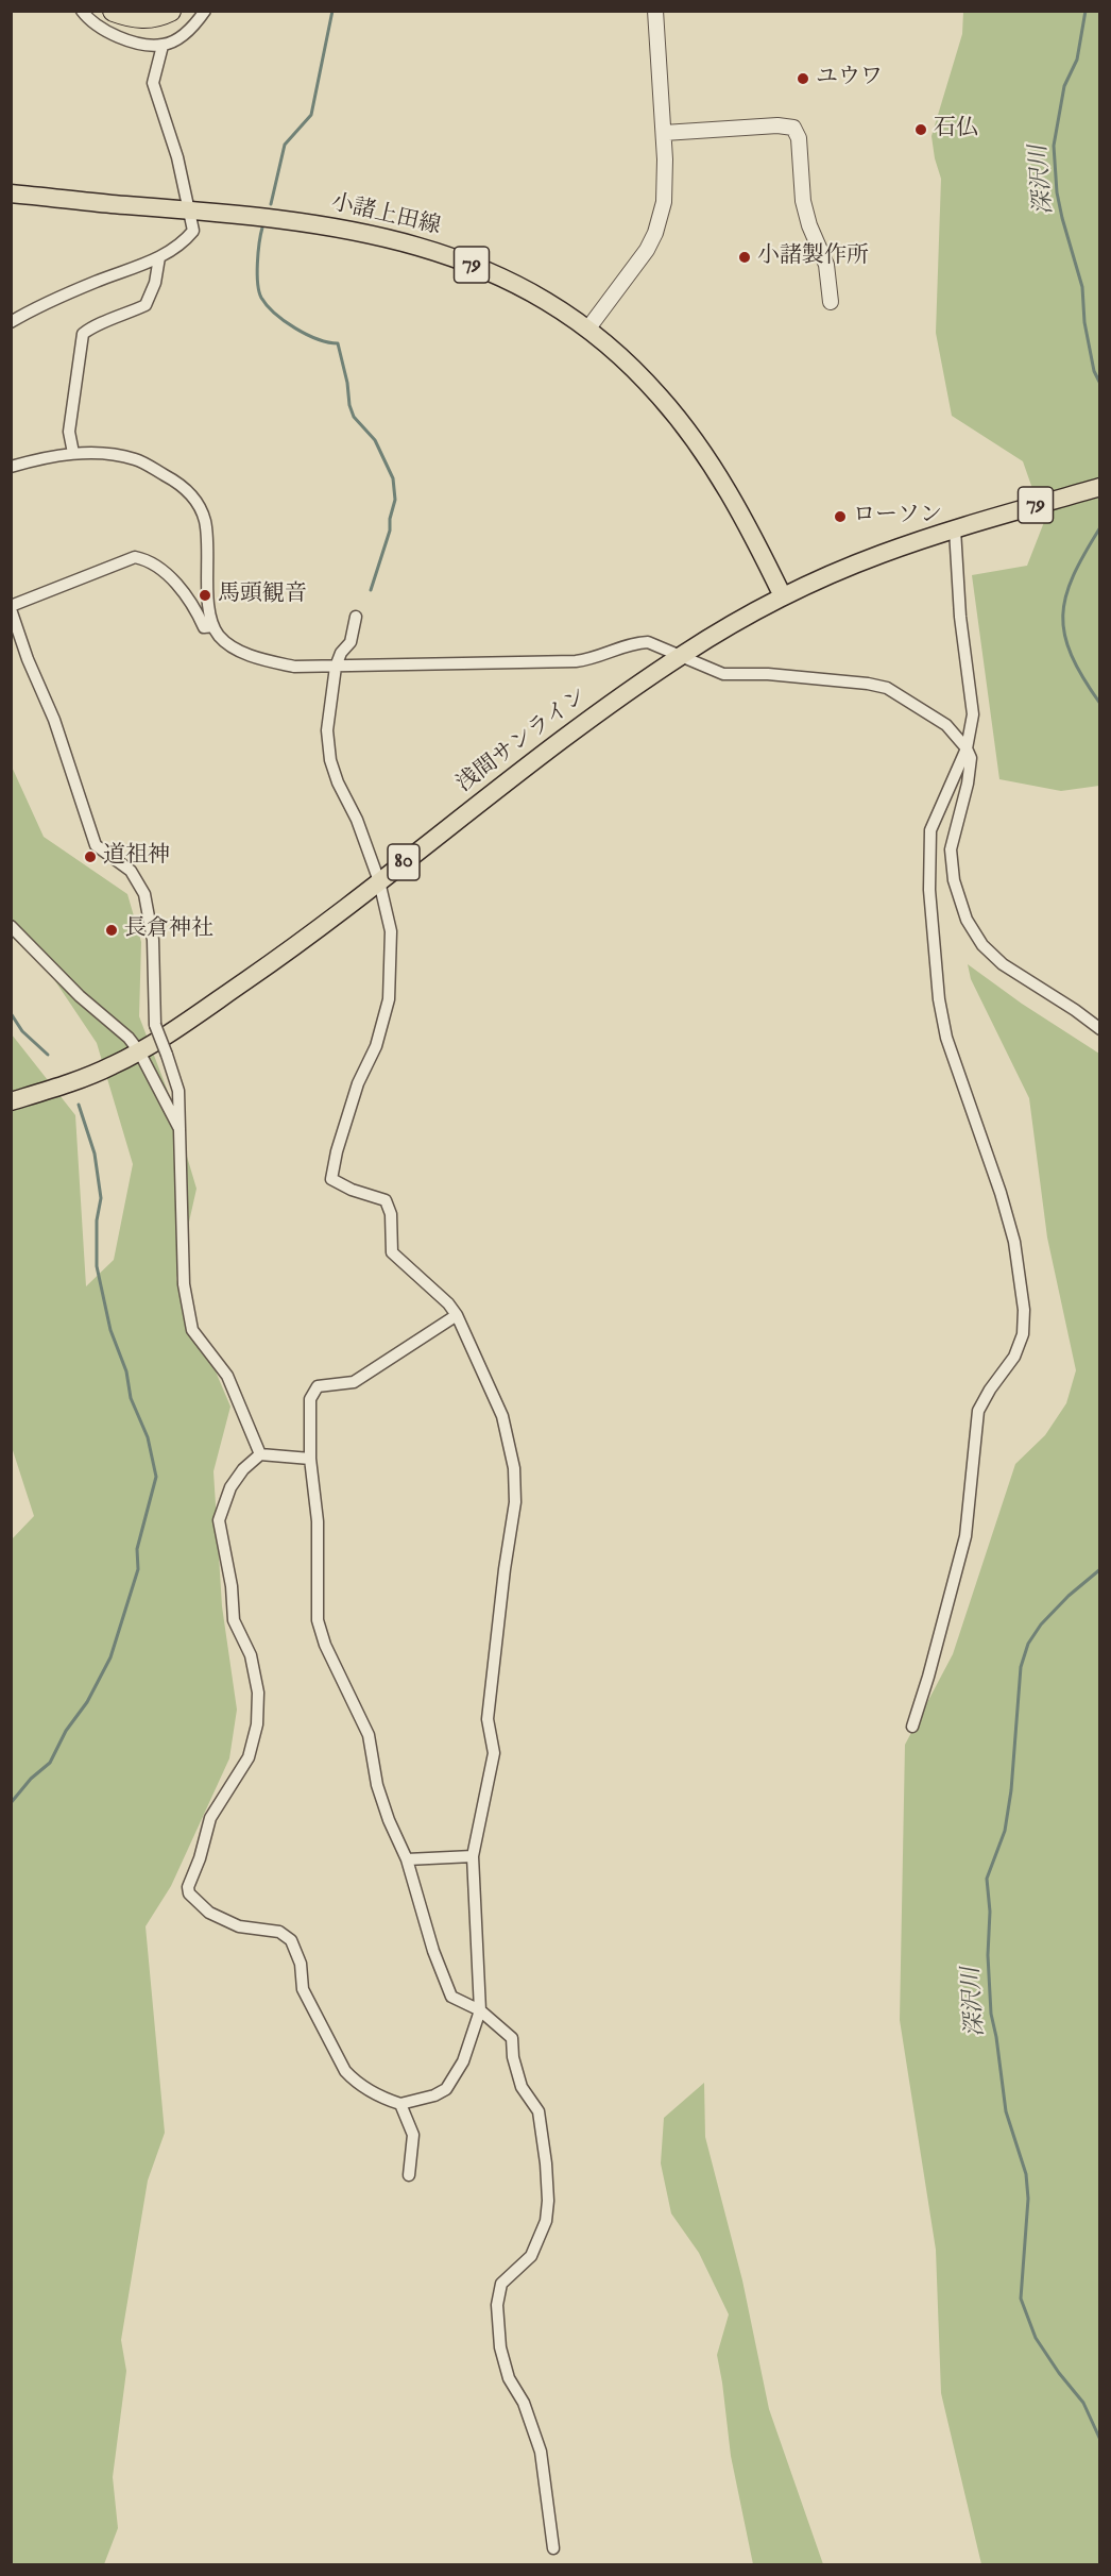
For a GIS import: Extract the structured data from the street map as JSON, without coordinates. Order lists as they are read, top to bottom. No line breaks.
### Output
{"streets":{"main road":["小諸上田線","79","浅間サンライン","80"]},"crossings":[["小諸上田線","浅間サンライン"]],"water":["深沢川"],"places":["ユウワ","石仏","小諸製作所","ローソン","馬頭観音","道祖神","長倉神社"]}
